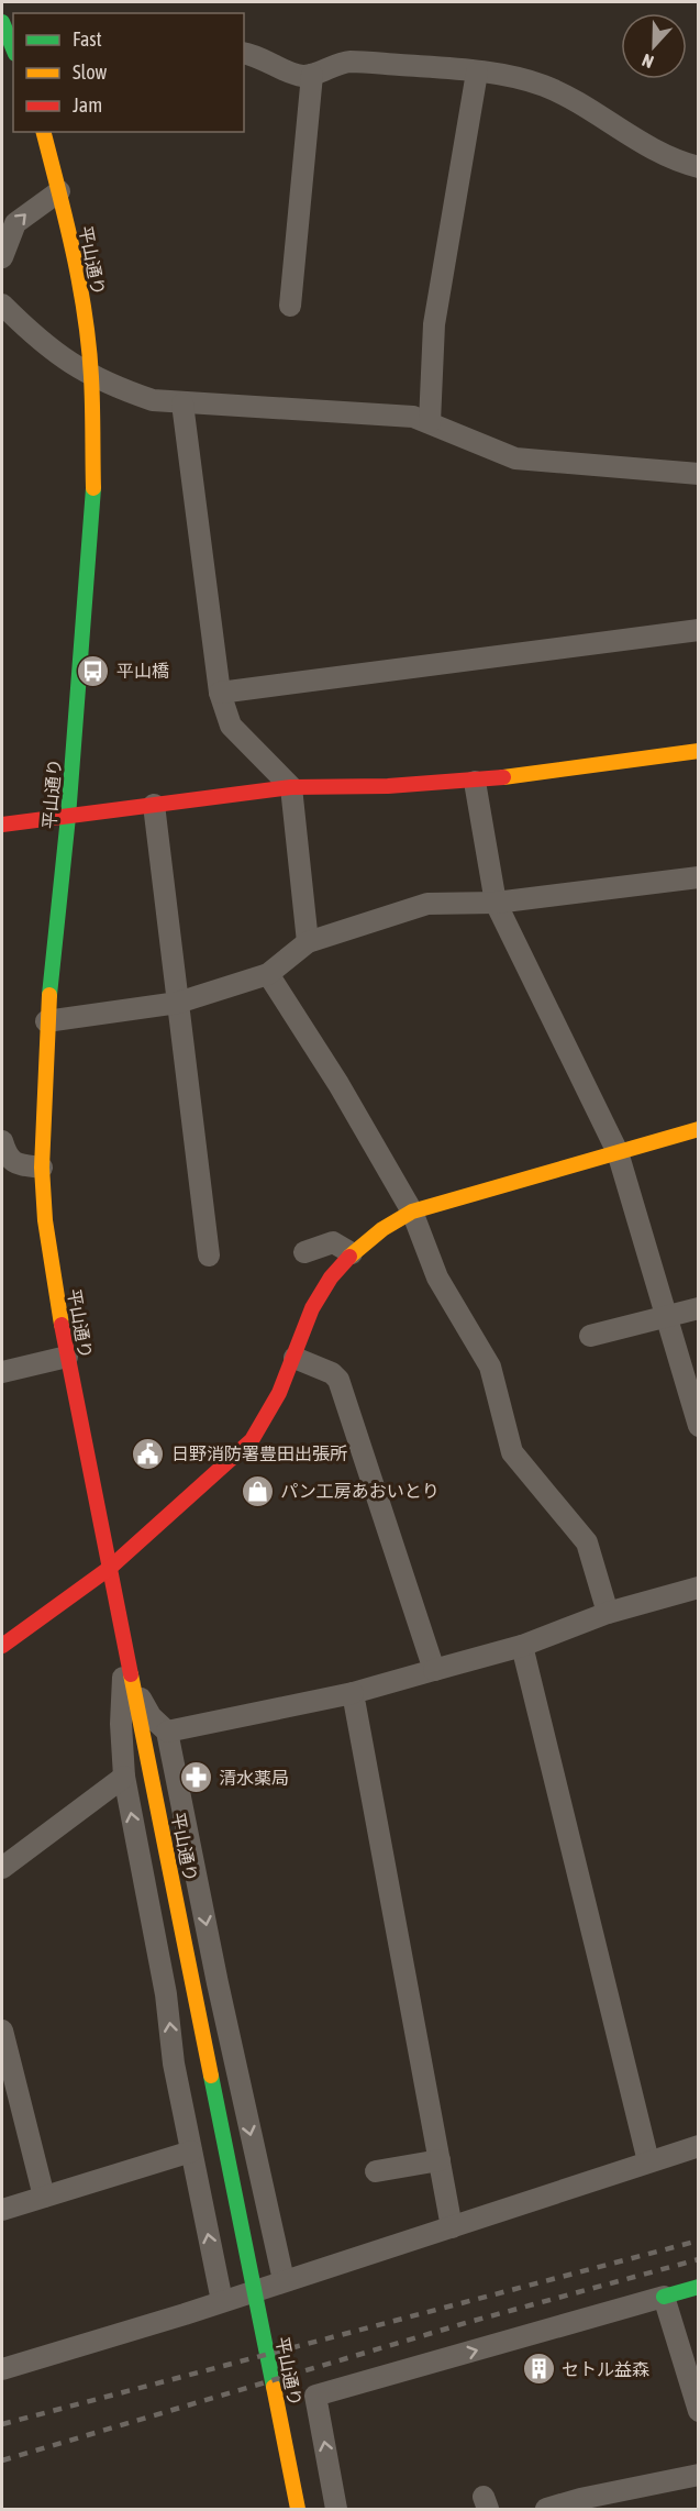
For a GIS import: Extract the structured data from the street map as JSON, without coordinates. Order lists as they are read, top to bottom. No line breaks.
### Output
{"streets":{"main road":["平山通り"]},"places":{"bus stop":["平山橋"],"public building":["日野消防署豊田出張所"],"shop":["パン工房あおいとり"],"pharmacy":["清水薬局"],"building":["セトル益森"]},"legend":["Fast","Slow","Jam"],"north":"bottom"}
